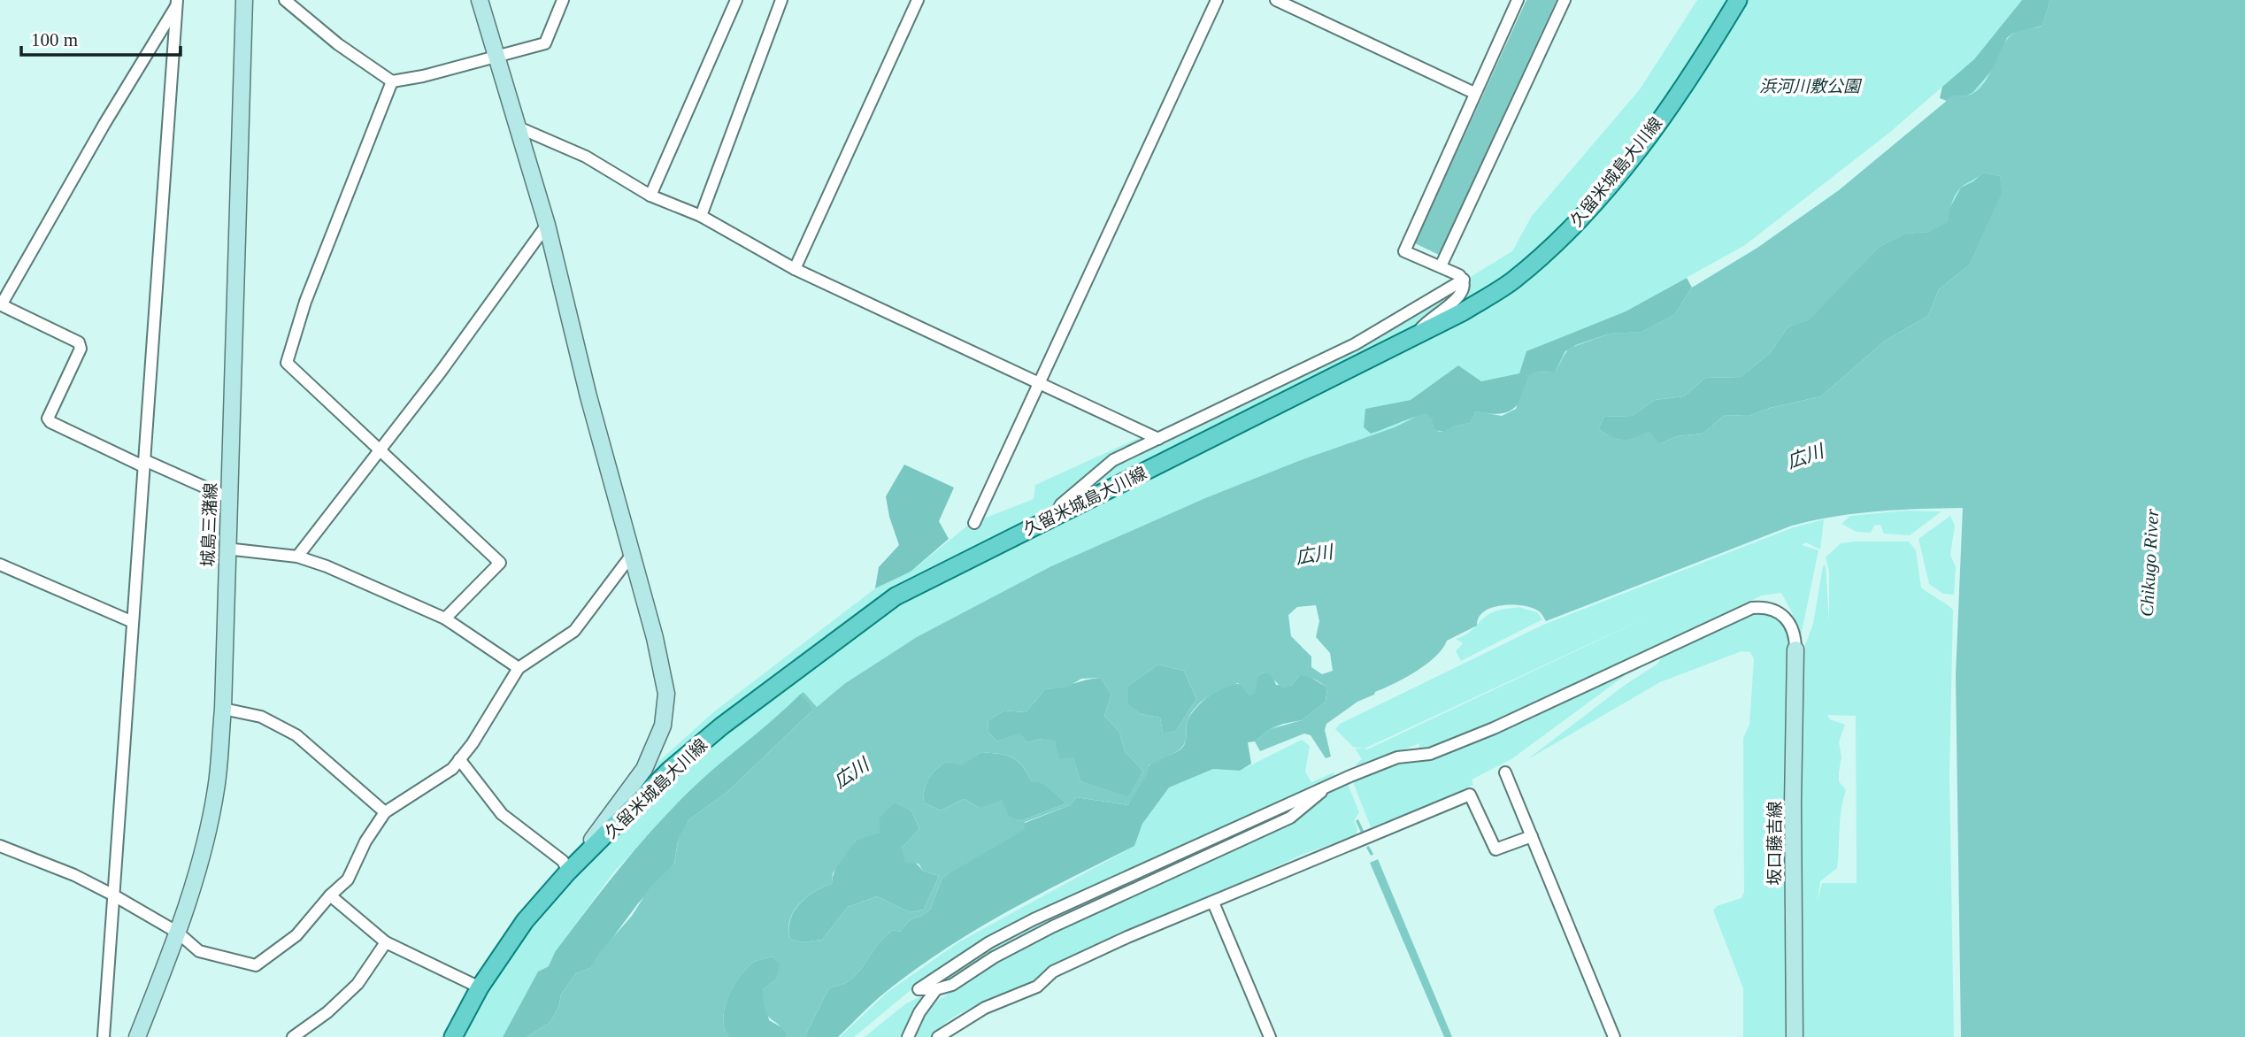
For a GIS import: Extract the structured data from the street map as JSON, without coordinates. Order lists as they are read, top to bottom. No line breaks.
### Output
{"streets":{"main road":["久留米城島大川線","城島三潴線","坂口藤吉線"]},"water":["広川","Chikugo River"],"parks":["浜河川敷公園"],"scale_bar":"100 m"}
